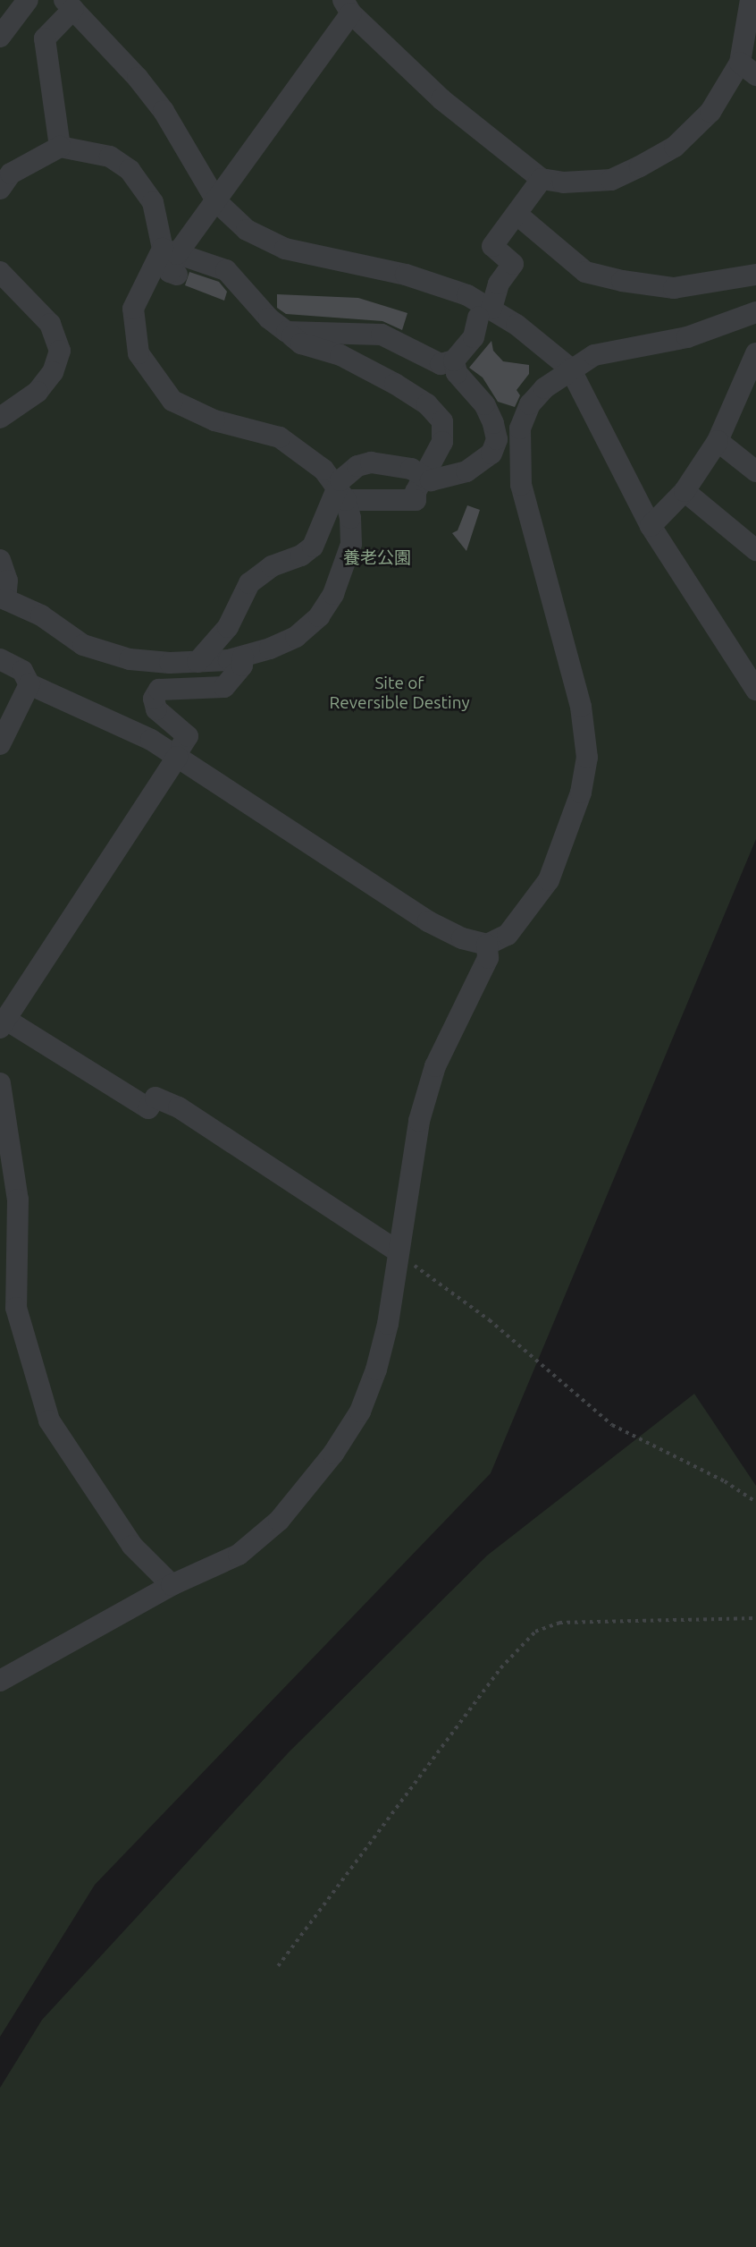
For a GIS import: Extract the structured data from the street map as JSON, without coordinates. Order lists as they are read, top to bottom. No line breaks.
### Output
{"parks":["養老公園","Site of Reversible Destiny"]}
